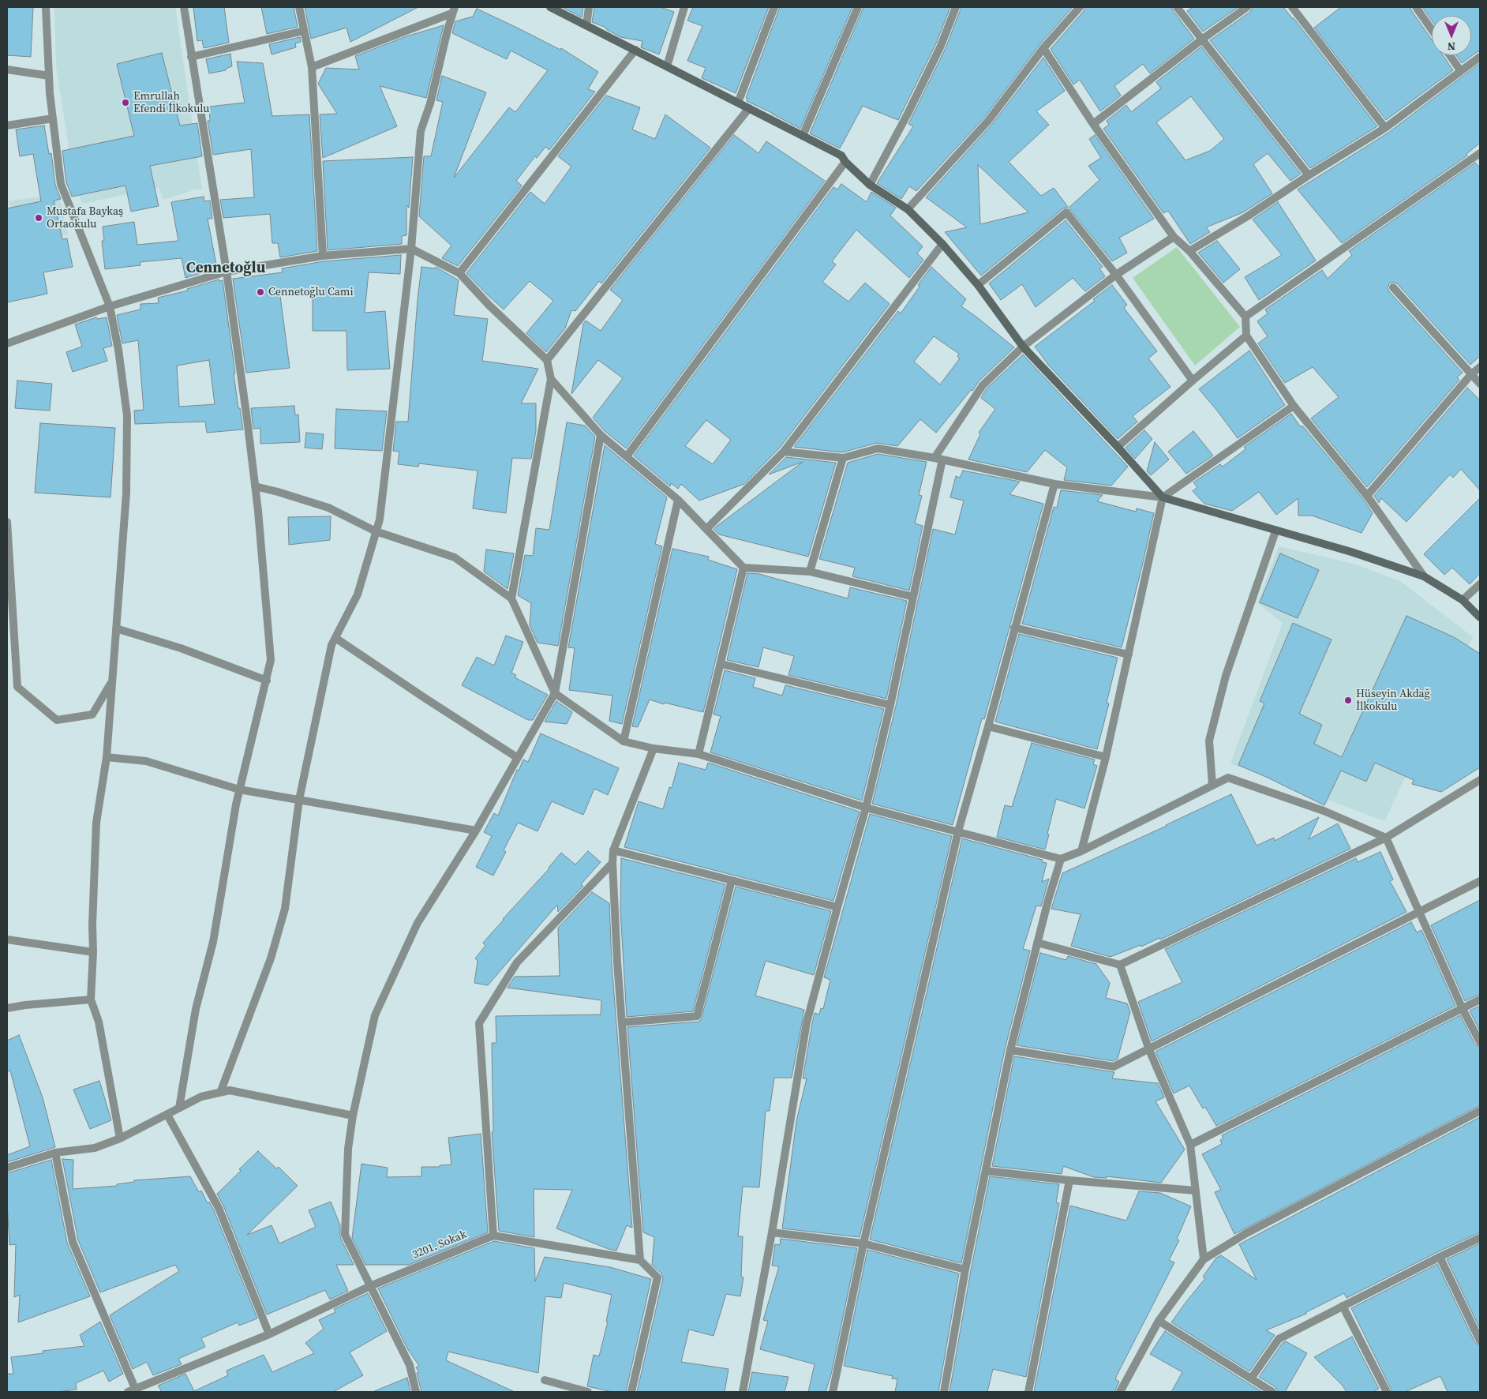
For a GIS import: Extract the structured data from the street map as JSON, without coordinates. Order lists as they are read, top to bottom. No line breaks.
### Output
{"streets":{"street":["3201. Sokak"]},"districts":["Cennetoğlu"],"places":["Emrullah Efendi İlkokulu","Mustafa Baykaş Ortaokulu","Cennetoğlu Cami","Hüseyin Akdağ İlkokulu"],"north":"bottom"}
